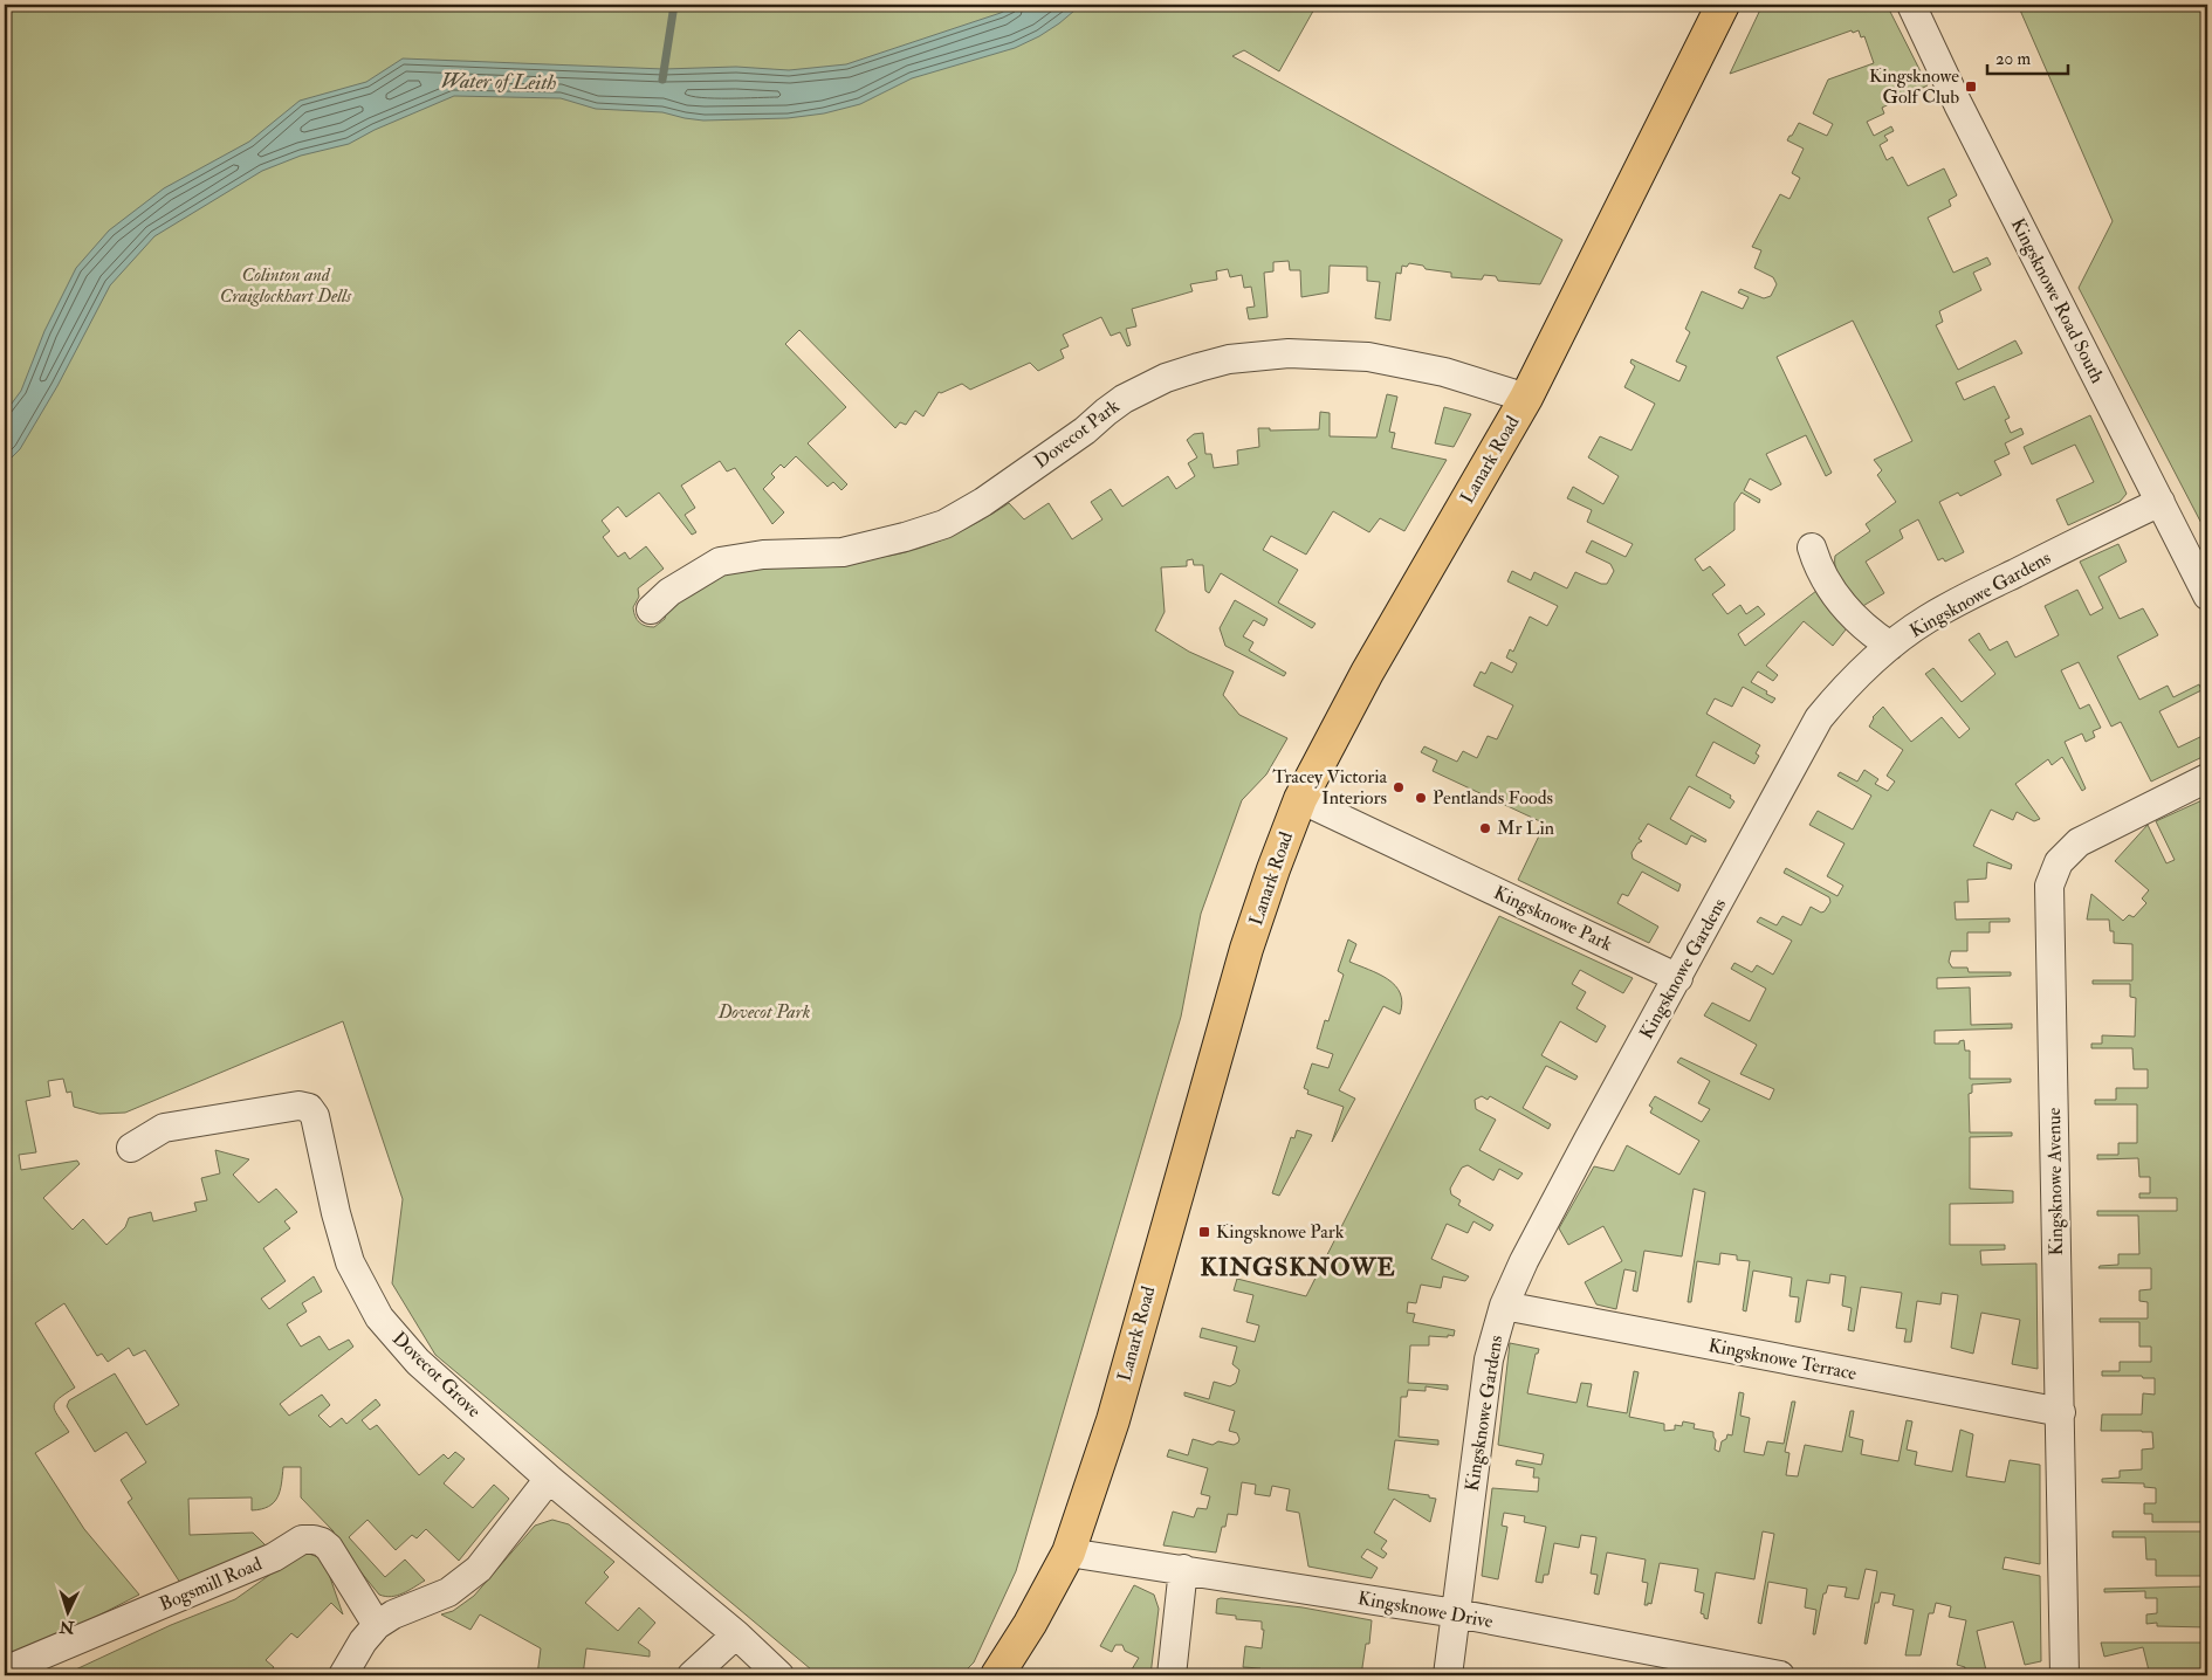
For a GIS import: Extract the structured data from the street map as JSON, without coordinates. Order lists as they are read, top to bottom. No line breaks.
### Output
{"streets":{"main road":["Lanark Road"],"street":["Kingsknowe Road South","Dovecot Park","Kingsknowe Gardens","Kingsknowe Park","Kingsknowe Avenue","Kingsknowe Terrace","Dovecot Grove","Bogsmill Road","Kingsknowe Drive"]},"crossings":[["Kingsknowe Road South","Kingsknowe Gardens"],["Dovecot Park","Lanark Road"],["Lanark Road","Kingsknowe Park"],["Lanark Road","Kingsknowe Drive"],["Kingsknowe Gardens","Kingsknowe Park"],["Kingsknowe Gardens","Kingsknowe Terrace"],["Kingsknowe Gardens","Kingsknowe Drive"],["Kingsknowe Avenue","Kingsknowe Terrace"]],"districts":["KINGSKNOWE"],"water":["Water of Leith"],"parks":["Colinton and Craiglockhart Dells","Dovecot Park"],"places":{"transit":["Kingsknowe Golf Club","Kingsknowe Park"],"other":["Tracey Victoria Interiors","Pentlands Foods","Mr Lin"]},"scale_bar":"20 m","north":"bottom"}
